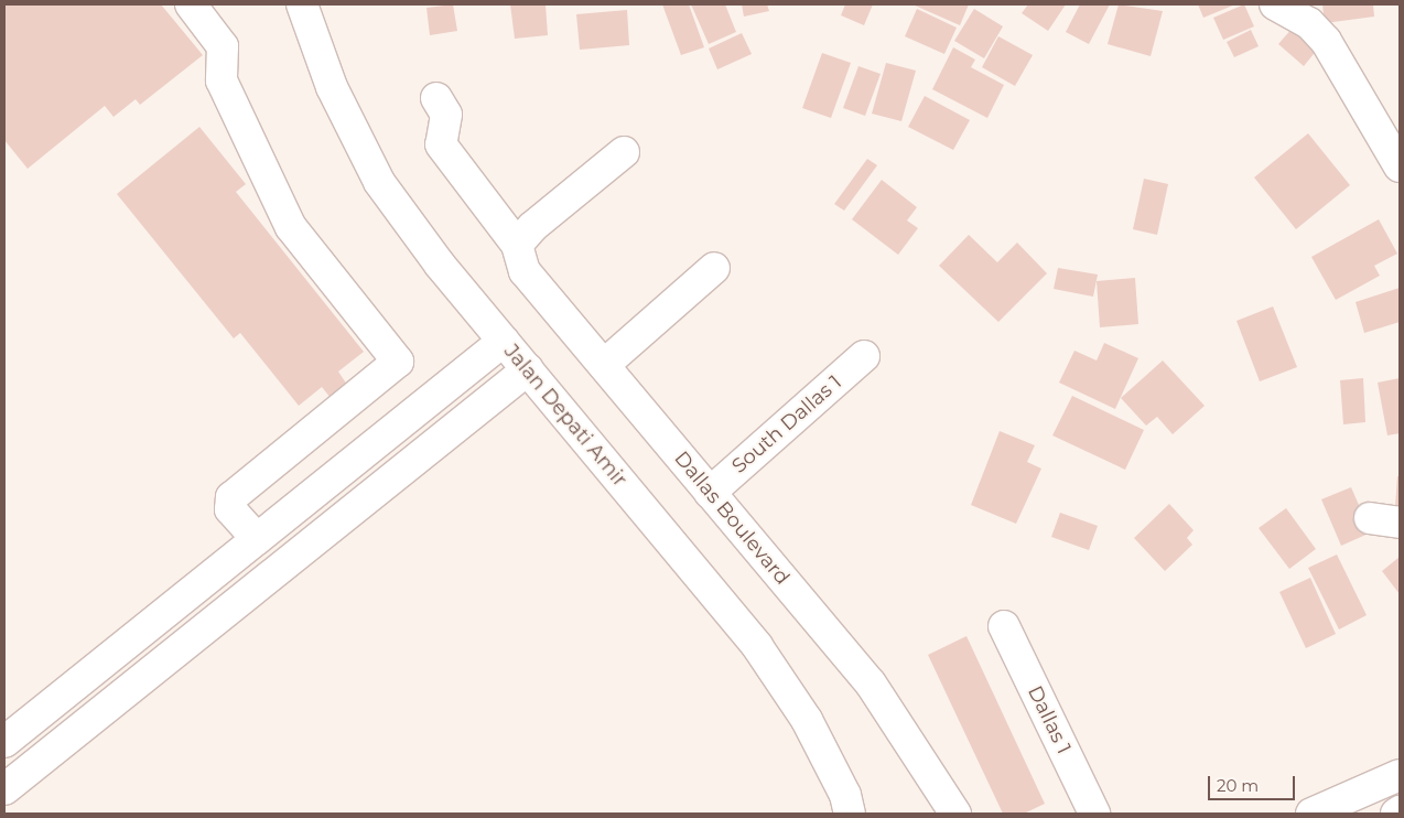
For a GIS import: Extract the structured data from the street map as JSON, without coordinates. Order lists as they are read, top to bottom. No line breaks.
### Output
{"streets":{"street":["Jalan Depati Amir","South Dallas 1","Dallas Boulevard","Dallas 1"]},"crossings":[["South Dallas 1","Dallas Boulevard"]],"scale_bar":"20 m"}
